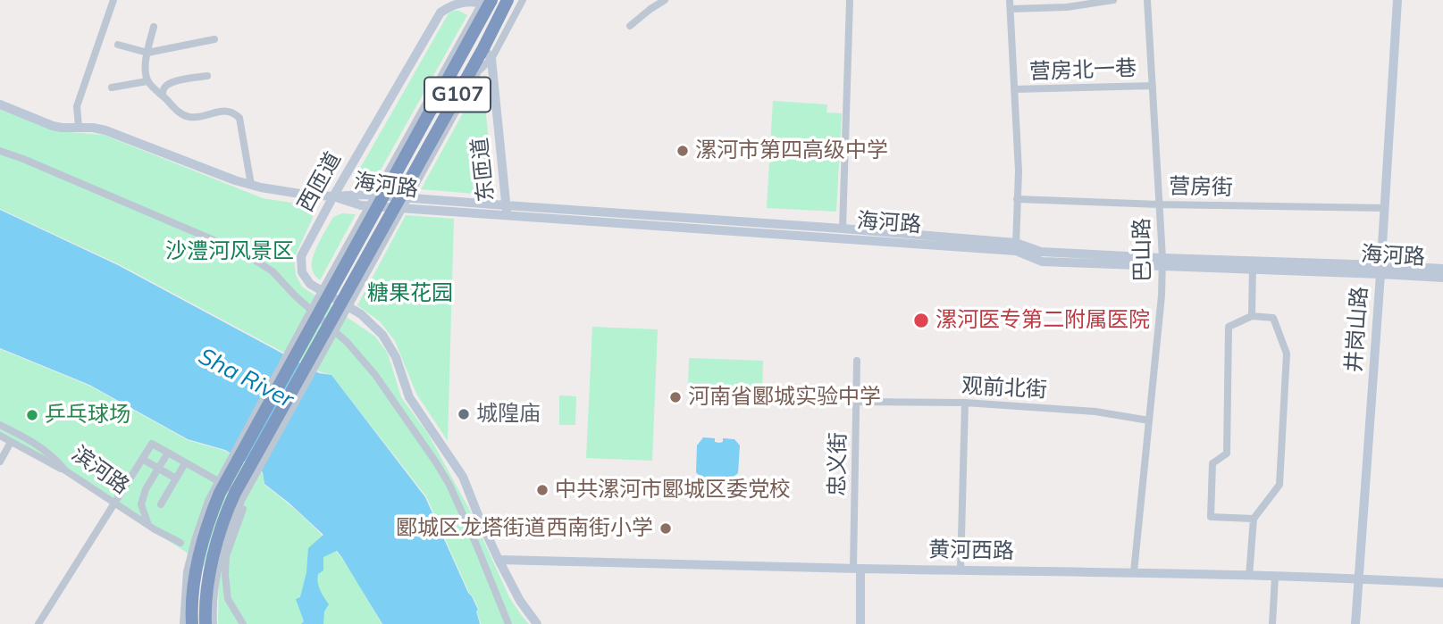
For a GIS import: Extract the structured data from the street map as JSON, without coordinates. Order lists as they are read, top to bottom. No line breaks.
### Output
{"streets":{"highway":["G107"],"street":["营房北一巷","东匝道","西匝道","海河路","营房街","巴山路","井岗山路","观前北街","忠义街","滨河路","黄河西路"]},"crossings":[["营房北一巷","巴山路"],["G107","东匝道"],["G107","西匝道"],["东匝道","海河路"],["西匝道","海河路"],["西匝道","黄河西路"],["海河路","巴山路"],["海河路","井岗山路"],["营房街","巴山路"],["营房街","井岗山路"],["巴山路","观前北街"],["巴山路","黄河西路"],["井岗山路","黄河西路"],["观前北街","忠义街"],["忠义街","黄河西路"]],"water":["Sha River"],"parks":["沙澧河风景区","糖果花园"],"places":["漯河市第四高级中学","漯河医专第二附属医院","河南省郾城实验中学","城隍庙","乒乓球场","中共漯河市郾城区委党校","郾城区龙塔街道西南街小学"]}
